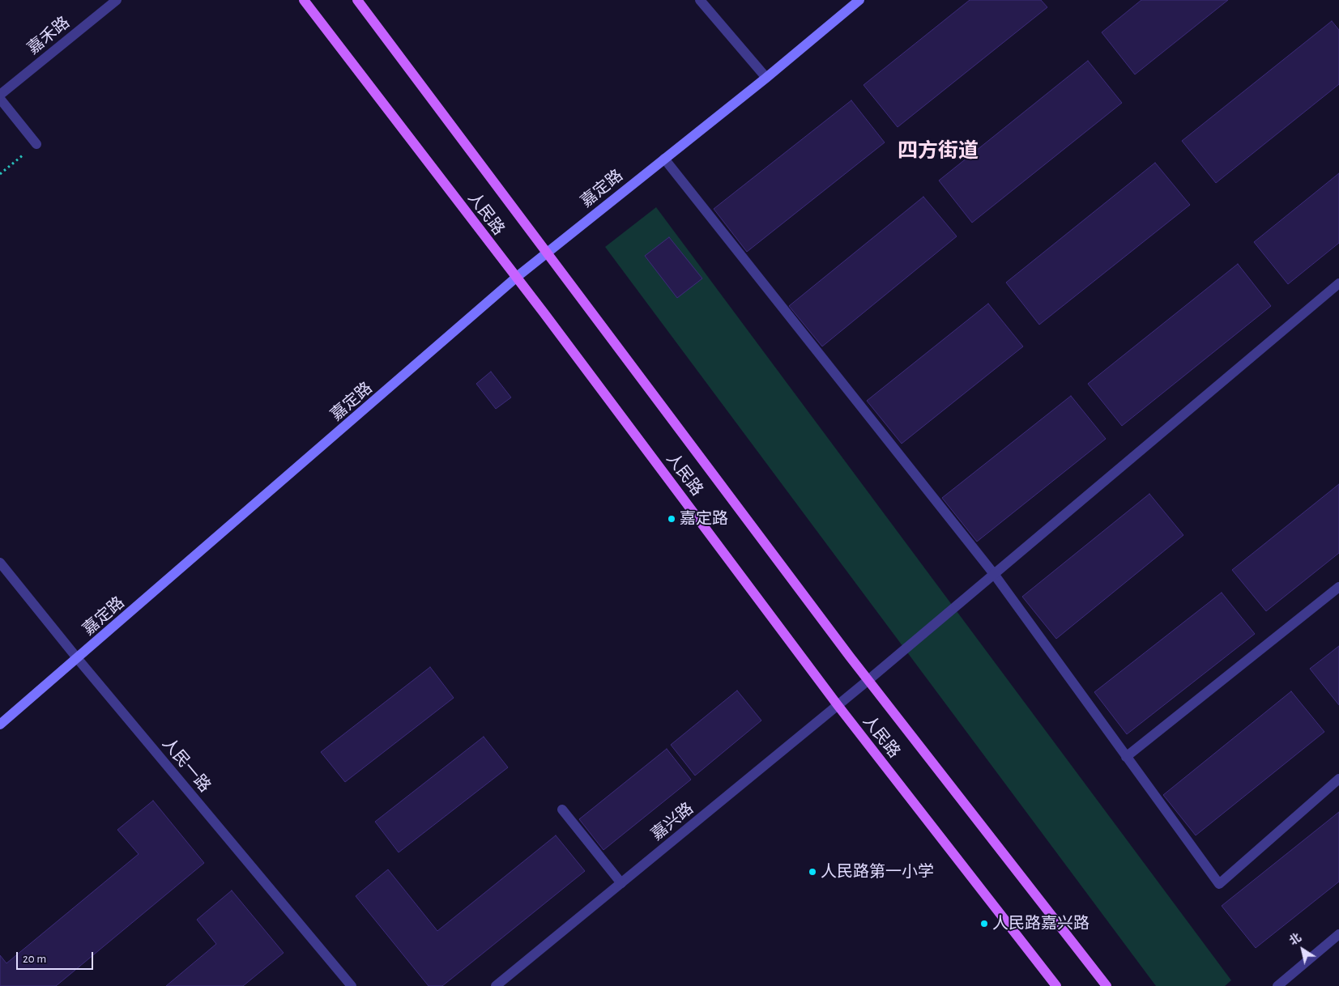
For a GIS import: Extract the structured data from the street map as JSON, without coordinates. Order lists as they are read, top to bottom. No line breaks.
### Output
{"streets":{"main road":["嘉定路","人民路"],"street":["嘉禾路","人民一路","嘉兴路"]},"crossings":[["嘉定路","人民路"],["嘉定路","人民一路"],["人民路","嘉兴路"]],"districts":["四方街道"],"places":["嘉定路","人民路第一小学","人民路嘉兴路"],"scale_bar":"20 m","north":"top left"}
